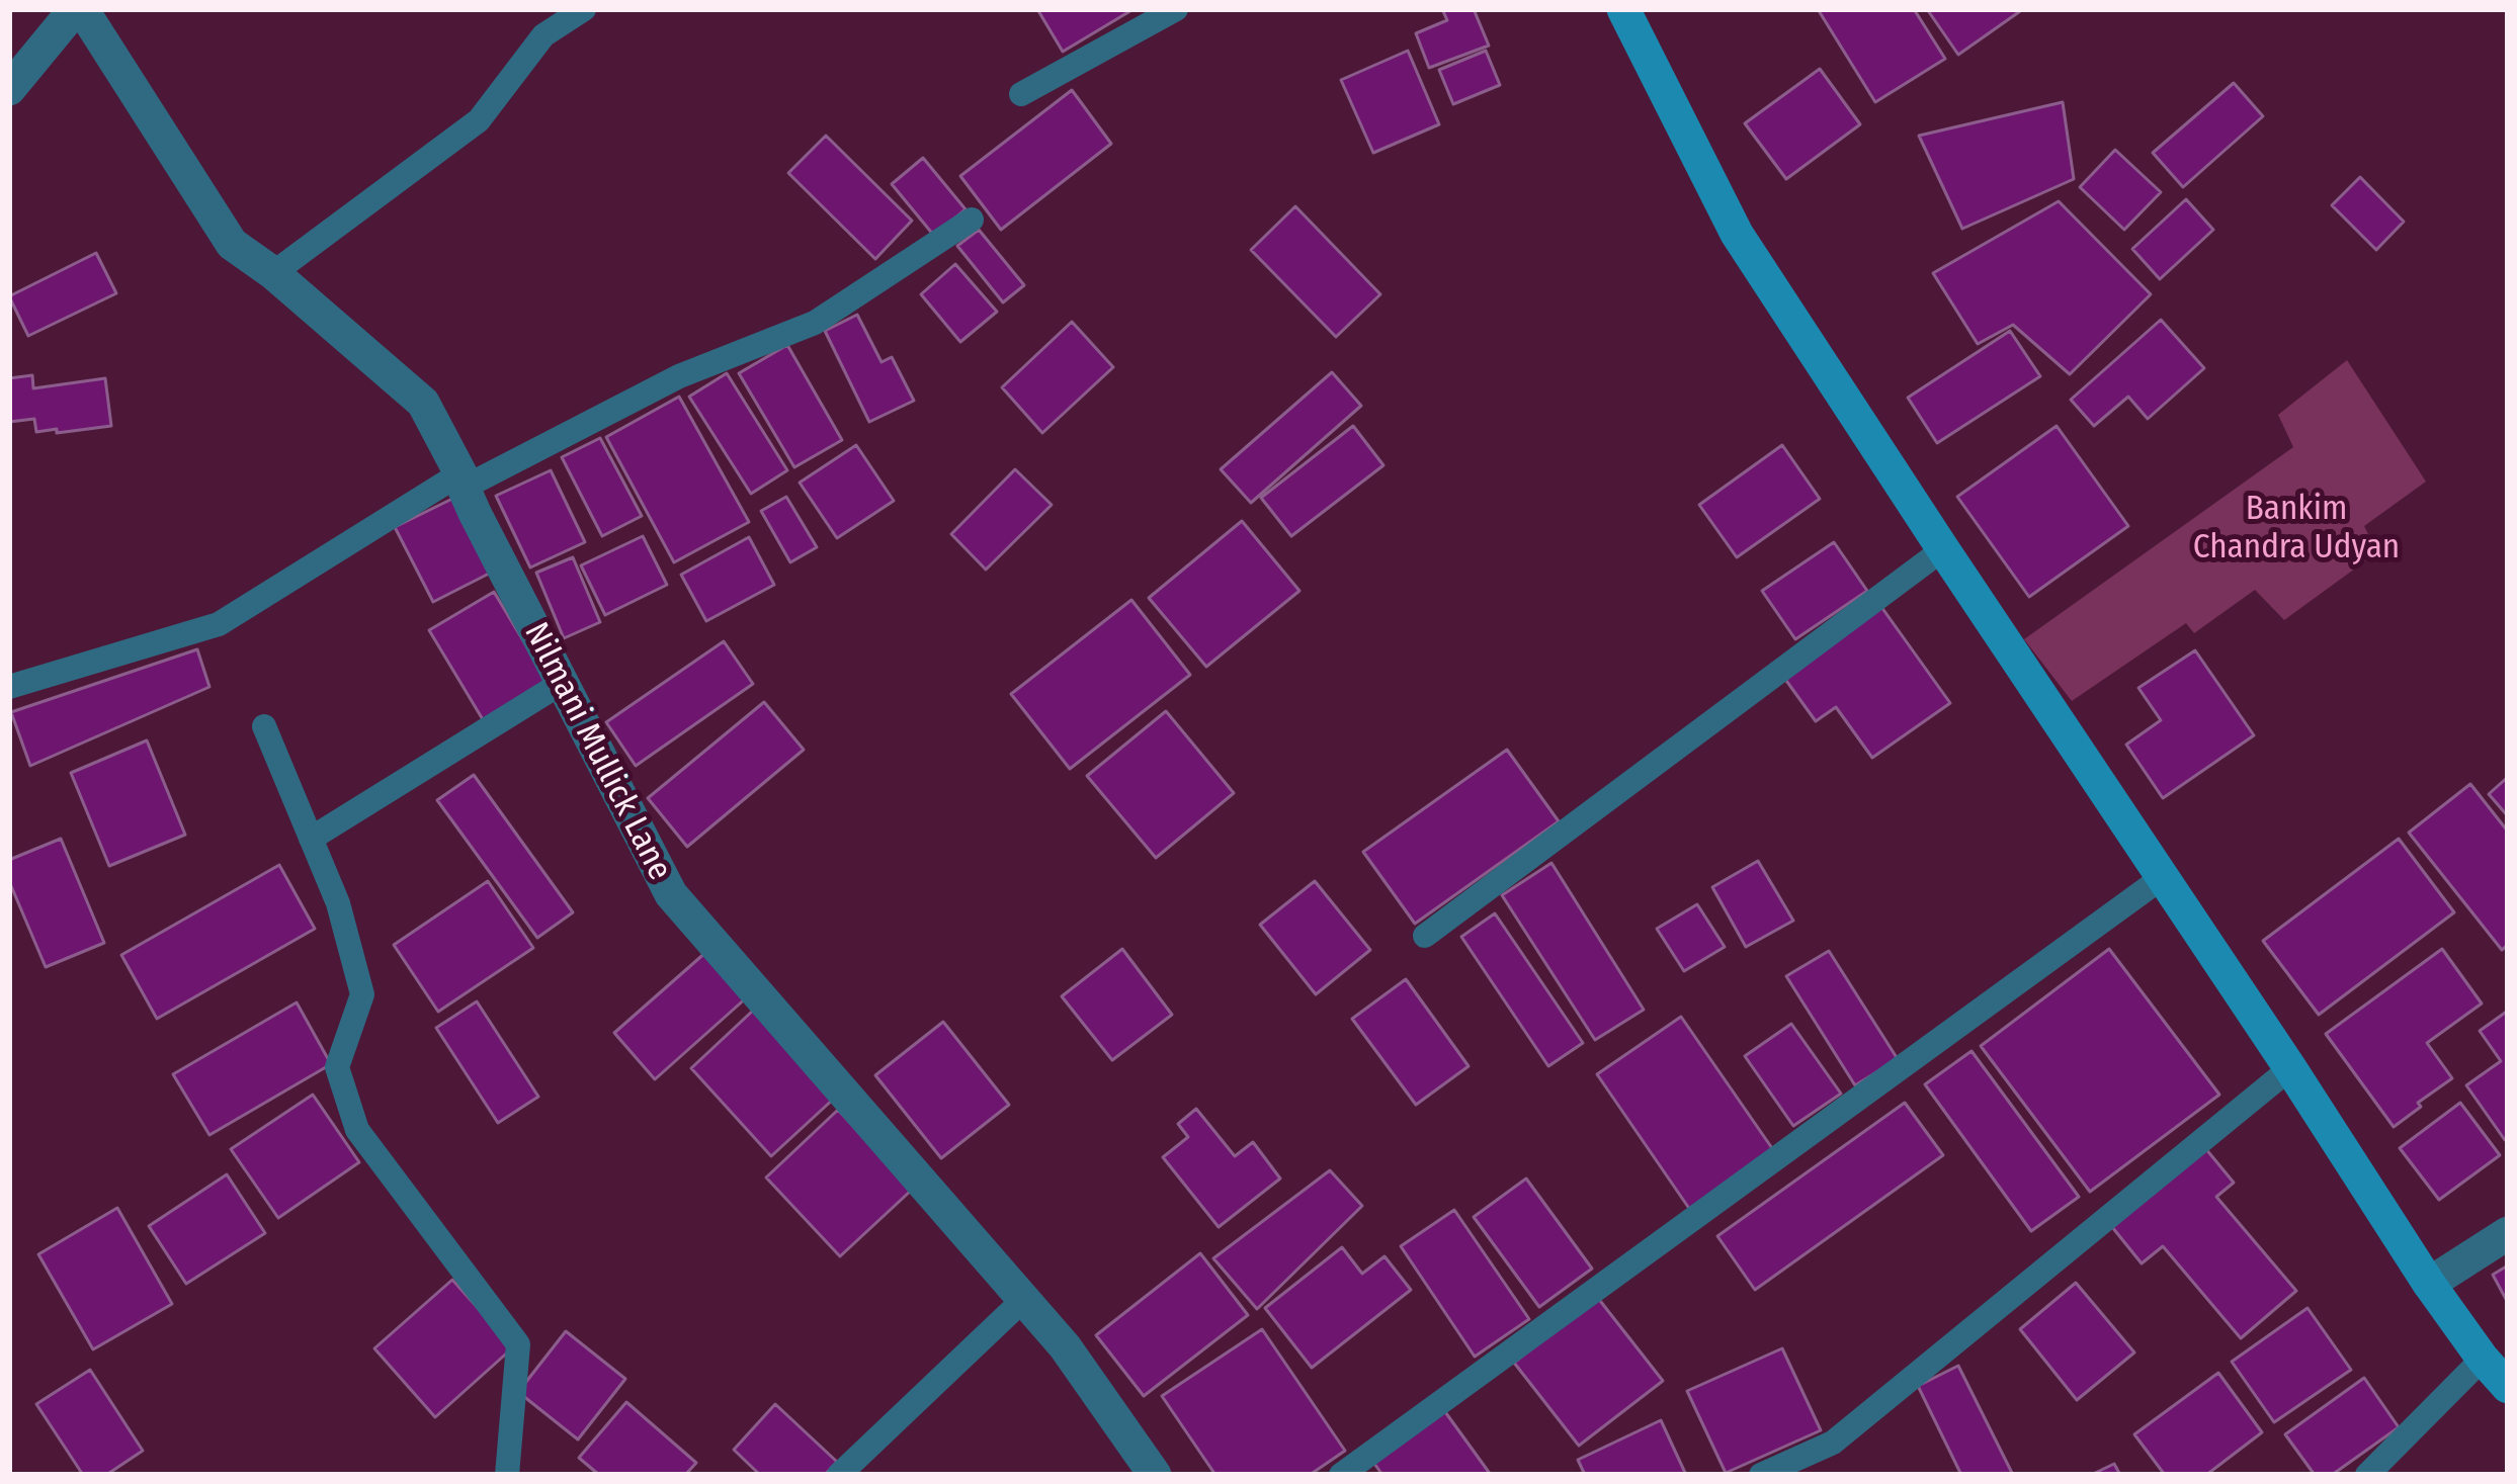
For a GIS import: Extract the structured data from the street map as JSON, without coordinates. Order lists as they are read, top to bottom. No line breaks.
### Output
{"streets":{"street":["Nilmani Mullick Lane"]},"parks":["Bankim Chandra Udyan"]}
